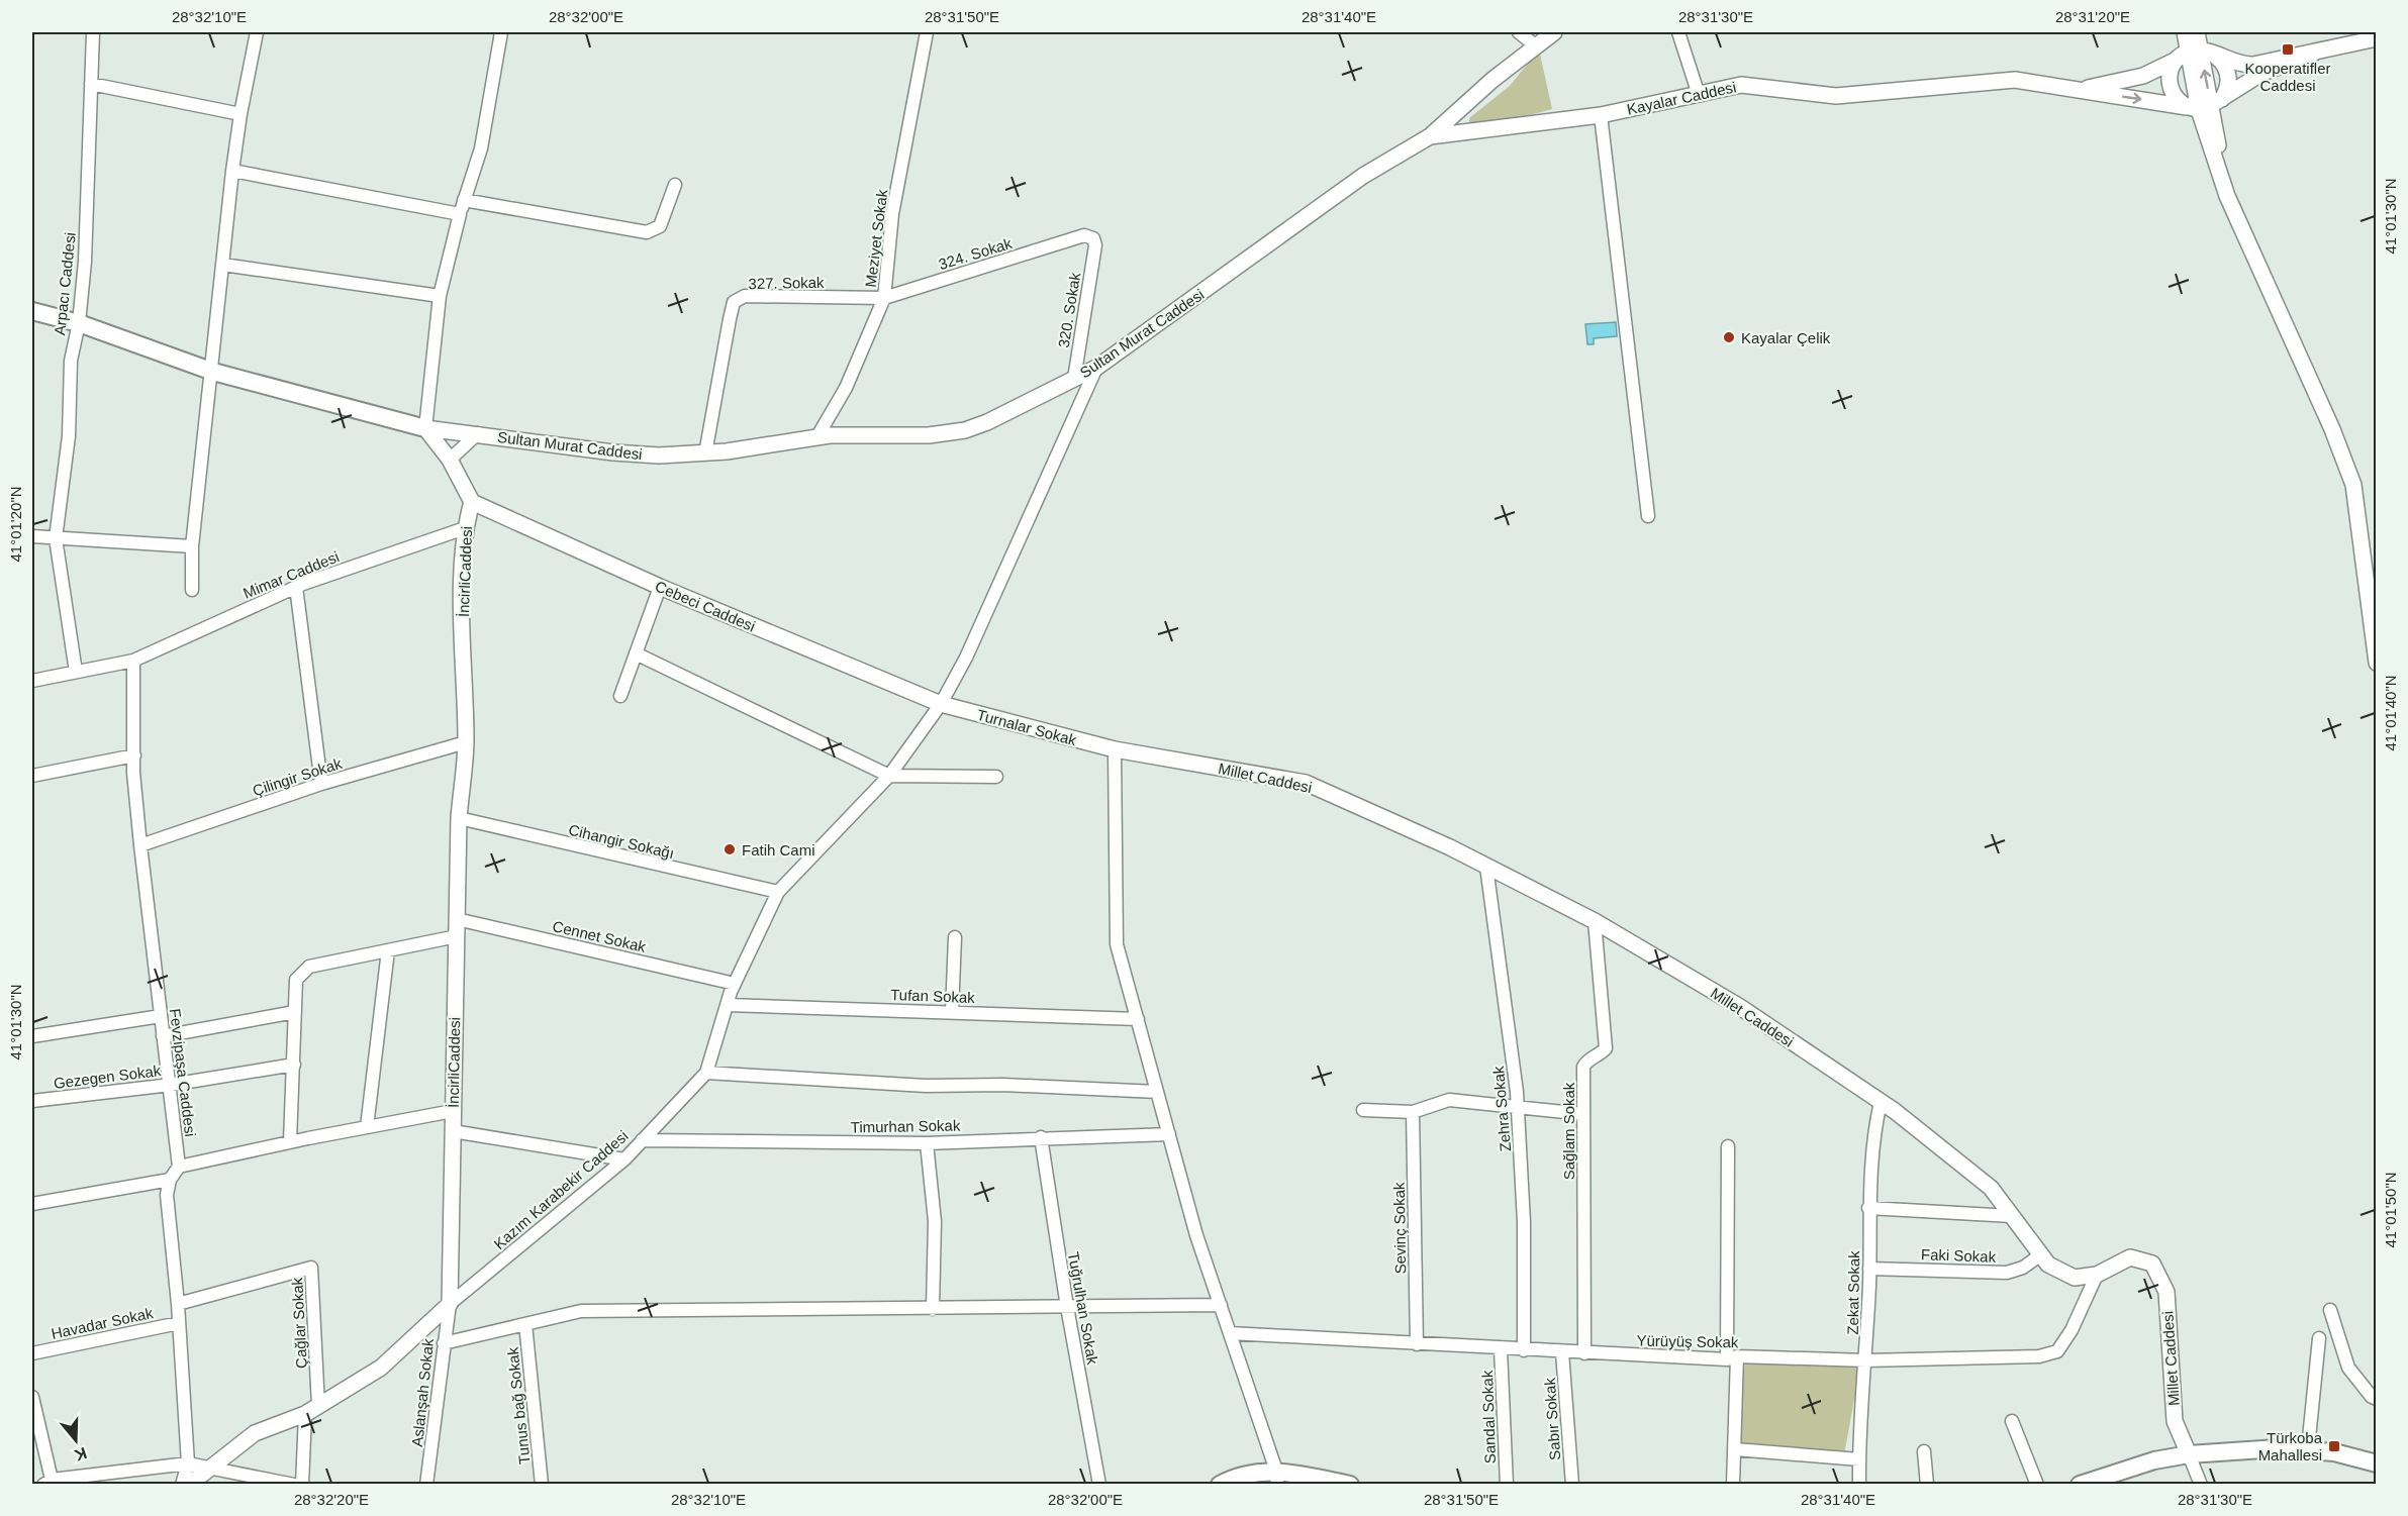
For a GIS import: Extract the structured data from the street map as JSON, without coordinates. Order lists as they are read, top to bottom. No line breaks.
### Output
{"streets":{"street":["Kayalar Caddesi","Meziyet Sokak","324. Sokak","327. Sokak","Arpacı Caddesi","320. Sokak","Sultan Murat Caddesi","İncirliCaddesi","Mimar Caddesi","Cebeci Caddesi","Turnalar Sokak","Çilingir Sokak","Millet Caddesi","Cihangir Sokağı","Cennet Sokak","Tufan Sokak","Fevzipaşa Caddesi","Gezegen Sokak","Zehra Sokak","Timurhan Sokak","Sağlam Sokak","Kazım Karabekir Caddesi","Sevinç Sokak","Faki Sokak","Zekat Sokak","Tuğrulhan Sokak","Havadar Sokak","Çağlar Sokak","Yürüyüş Sokak","Aslanşah Sokak","Tunus bağ Sokak","Sandal Sokak","Sabır Sokak"]},"crossings":[["Kayalar Caddesi","Sultan Murat Caddesi"],["Meziyet Sokak","324. Sokak"],["Meziyet Sokak","327. Sokak"],["Meziyet Sokak","Sultan Murat Caddesi"],["324. Sokak","327. Sokak"],["324. Sokak","320. Sokak"],["327. Sokak","Sultan Murat Caddesi"],["Arpacı Caddesi","Mimar Caddesi"],["320. Sokak","Sultan Murat Caddesi"],["Sultan Murat Caddesi","Kazım Karabekir Caddesi"],["İncirliCaddesi","Mimar Caddesi"],["İncirliCaddesi","Cebeci Caddesi"],["İncirliCaddesi","Çilingir Sokak"],["İncirliCaddesi","Cihangir Sokağı"],["İncirliCaddesi","Cennet Sokak"],["İncirliCaddesi","Kazım Karabekir Caddesi"],["İncirliCaddesi","Aslanşah Sokak"],["Mimar Caddesi","Fevzipaşa Caddesi"],["Cebeci Caddesi","Turnalar Sokak"],["Cebeci Caddesi","Kazım Karabekir Caddesi"],["Turnalar Sokak","Millet Caddesi"],["Turnalar Sokak","Kazım Karabekir Caddesi"],["Çilingir Sokak","Fevzipaşa Caddesi"],["Millet Caddesi","Zehra Sokak"],["Millet Caddesi","Sağlam Sokak"],["Millet Caddesi","Faki Sokak"],["Millet Caddesi","Zekat Sokak"],["Millet Caddesi","Yürüyüş Sokak"],["Cihangir Sokağı","Kazım Karabekir Caddesi"],["Cennet Sokak","Kazım Karabekir Caddesi"],["Tufan Sokak","Kazım Karabekir Caddesi"],["Fevzipaşa Caddesi","Gezegen Sokak"],["Zehra Sokak","Yürüyüş Sokak"],["Timurhan Sokak","Kazım Karabekir Caddesi"],["Timurhan Sokak","Tuğrulhan Sokak"],["Sağlam Sokak","Yürüyüş Sokak"],["Kazım Karabekir Caddesi","Aslanşah Sokak"],["Sevinç Sokak","Yürüyüş Sokak"],["Faki Sokak","Zekat Sokak"],["Zekat Sokak","Yürüyüş Sokak"],["Yürüyüş Sokak","Sandal Sokak"],["Yürüyüş Sokak","Sabır Sokak"]],"places":{"transit":["Kooperatifler Caddesi","Türkoba Mahallesi"],"other":["Kayalar Çelik","Fatih Cami"]},"north":"bottom","coordinates":["28°32'10\"E","28°32'00\"E","28°31'50\"E","28°31'40\"E","28°31'30\"E","28°31'20\"E","41°01'30\"N","41°01'20\"N","41°01'40\"N","41°01'50\"N","28°32'20\"E"]}
